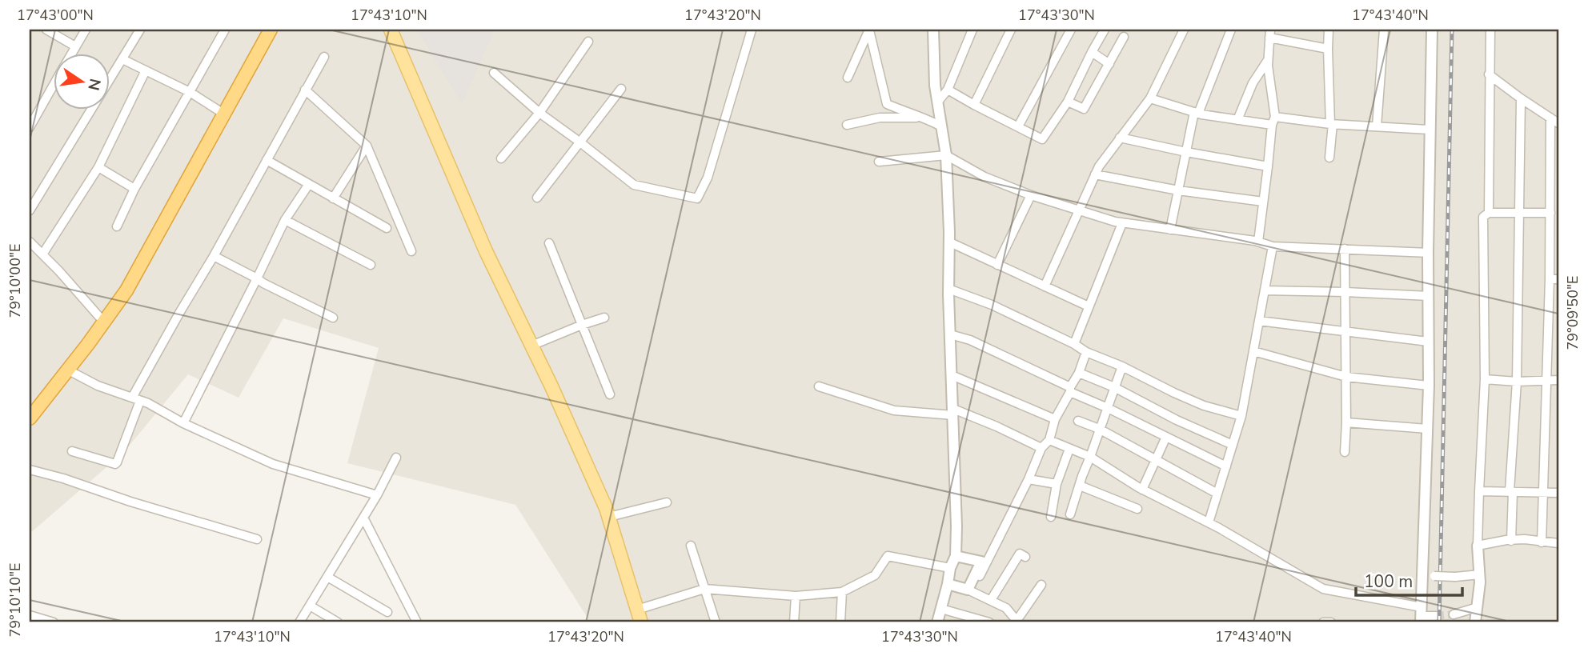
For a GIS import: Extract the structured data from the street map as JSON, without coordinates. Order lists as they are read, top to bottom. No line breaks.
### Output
{"scale_bar":"100 m","north":"right","coordinates":["17°43'00\"N","17°43'10\"N","17°43'20\"N","17°43'30\"N","17°43'40\"N","79°10'00\"E","79°09'50\"E","79°10'10\"E"]}
